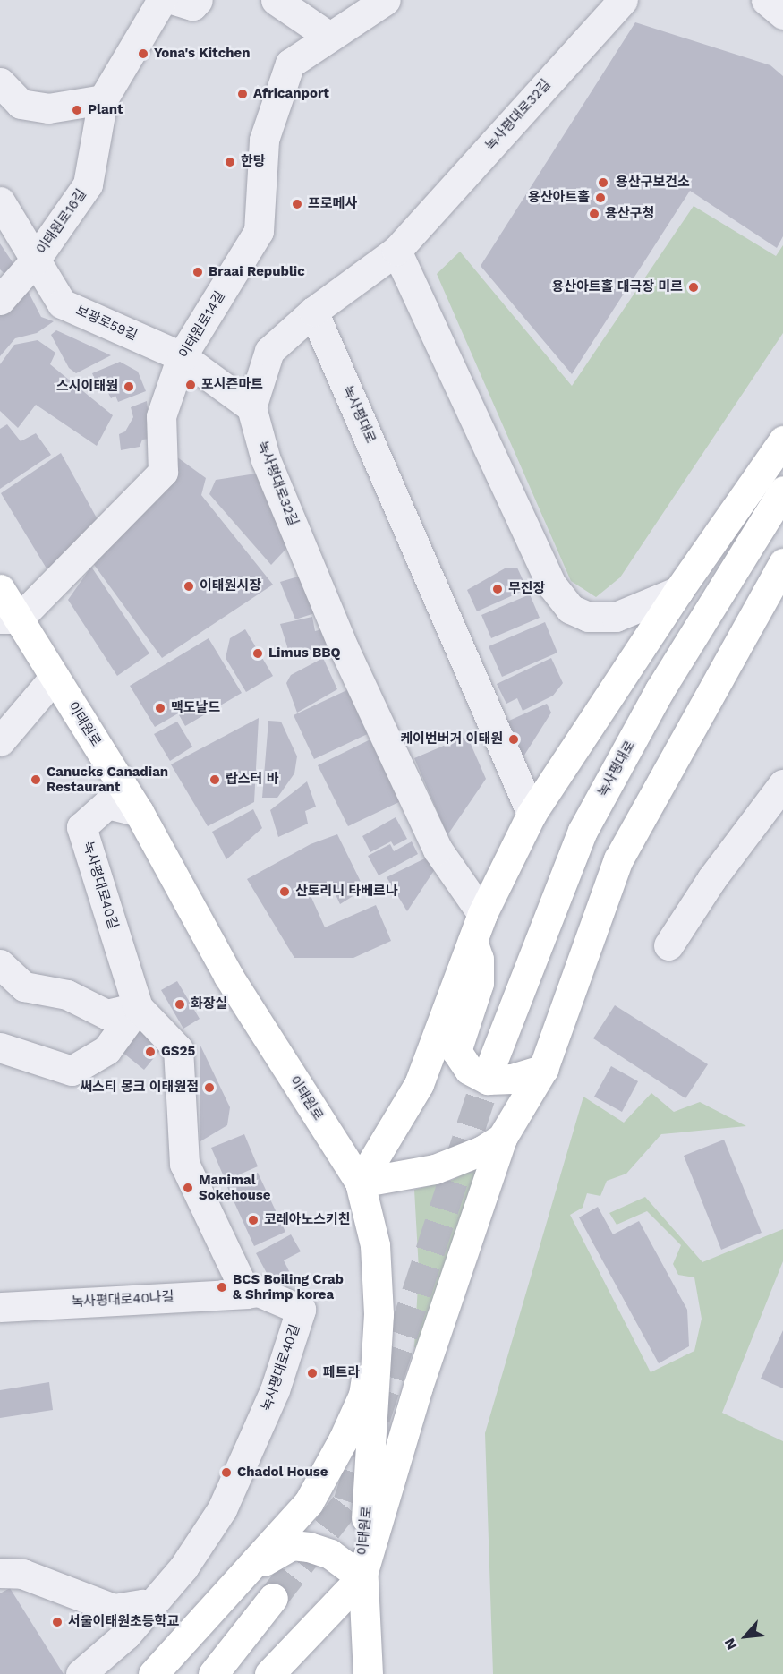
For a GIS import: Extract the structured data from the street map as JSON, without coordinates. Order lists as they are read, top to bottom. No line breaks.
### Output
{"streets":{"main road":["녹사평대로","이태원로"],"street":["녹사평대로32길","이태원로16길","보광로59길","이태원로14길","녹사평대로40길","녹사평대로40나길"]},"crossings":[["녹사평대로32길","보광로59길"],["녹사평대로32길","녹사평대로"],["이태원로16길","보광로59길"],["보광로59길","이태원로14길"],["이태원로14길","이태원로"],["이태원로","녹사평대로40길"],["녹사평대로40길","녹사평대로40나길"]],"places":["Yona's Kitchen","Africanport","Plant","한탕","용산구보건소","용산아트홀","프로메사","용산구청","Braai Republic","용산아트홀 대극장 미르","포시즌마트","스시이태원","이태원시장","무진장","Limus BBQ","맥도날드","케이번버거 이태원","Canucks Canadian Restaurant","랍스터 바","산토리니 타베르나","화장실","GS25","써스티 몽크 이태원점","Manimal Sokehouse","코레아노스키친","BCS Boiling Crab & Shrimp korea","페트라","Chadol House","서울이태원초등학교"],"north":"bottom left"}
